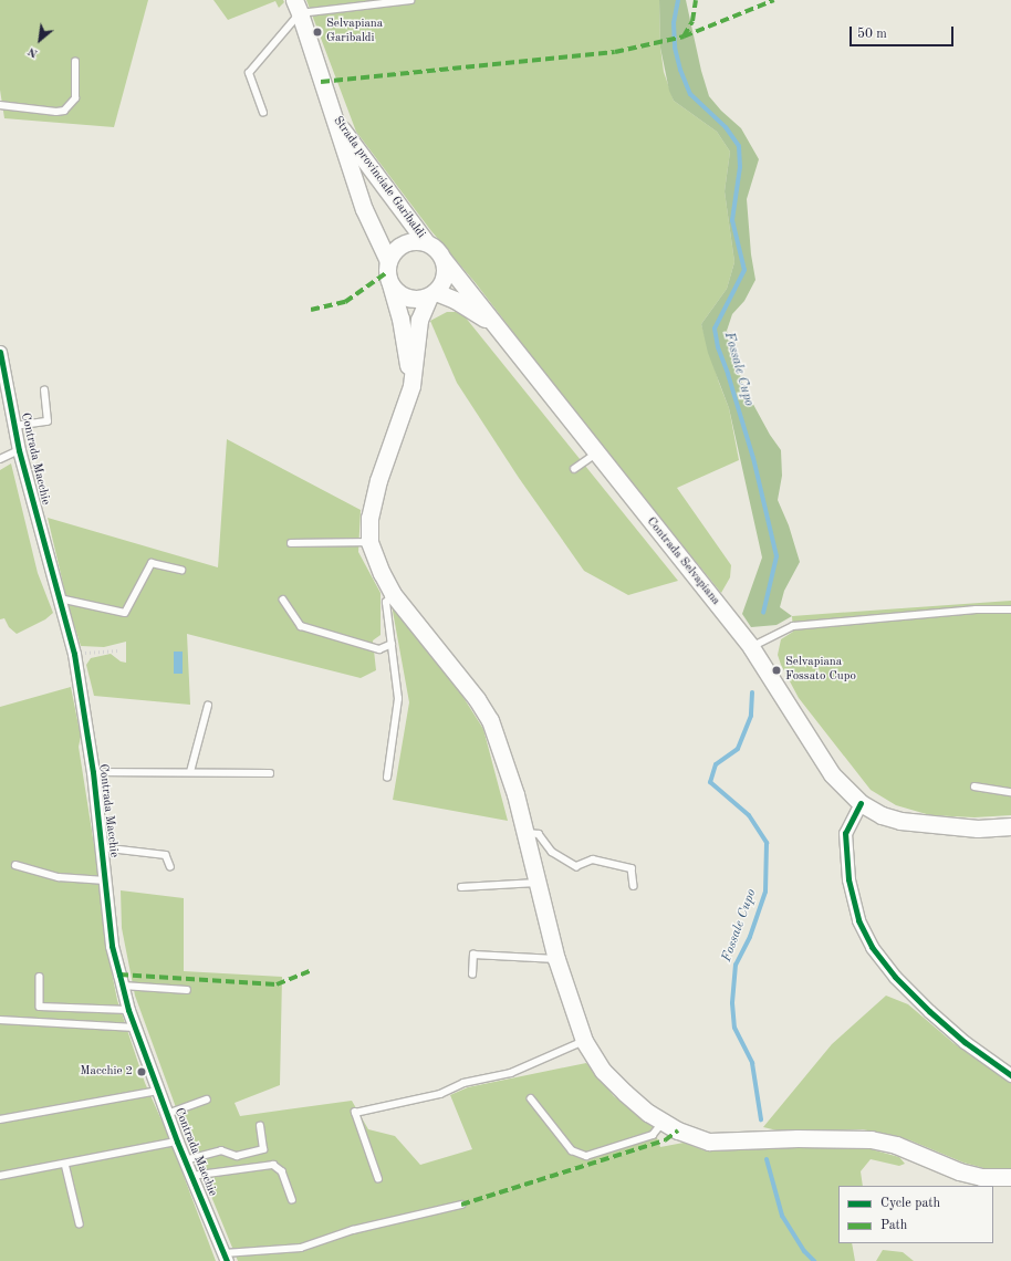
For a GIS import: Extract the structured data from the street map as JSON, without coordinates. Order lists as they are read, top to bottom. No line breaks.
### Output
{"streets":{"main road":["Strada provinciale Garibaldi","Contrada Selvapiana"],"street":["Contrada Macchie"]},"crossings":[["Strada provinciale Garibaldi","Contrada Selvapiana"]],"water":["Fossale Cupo"],"places":["Selvapiana Garibaldi","Selvapiana Fossato Cupo","Macchie 2"],"legend":["Cycle path","Path"],"scale_bar":"50 m","north":"bottom left"}
